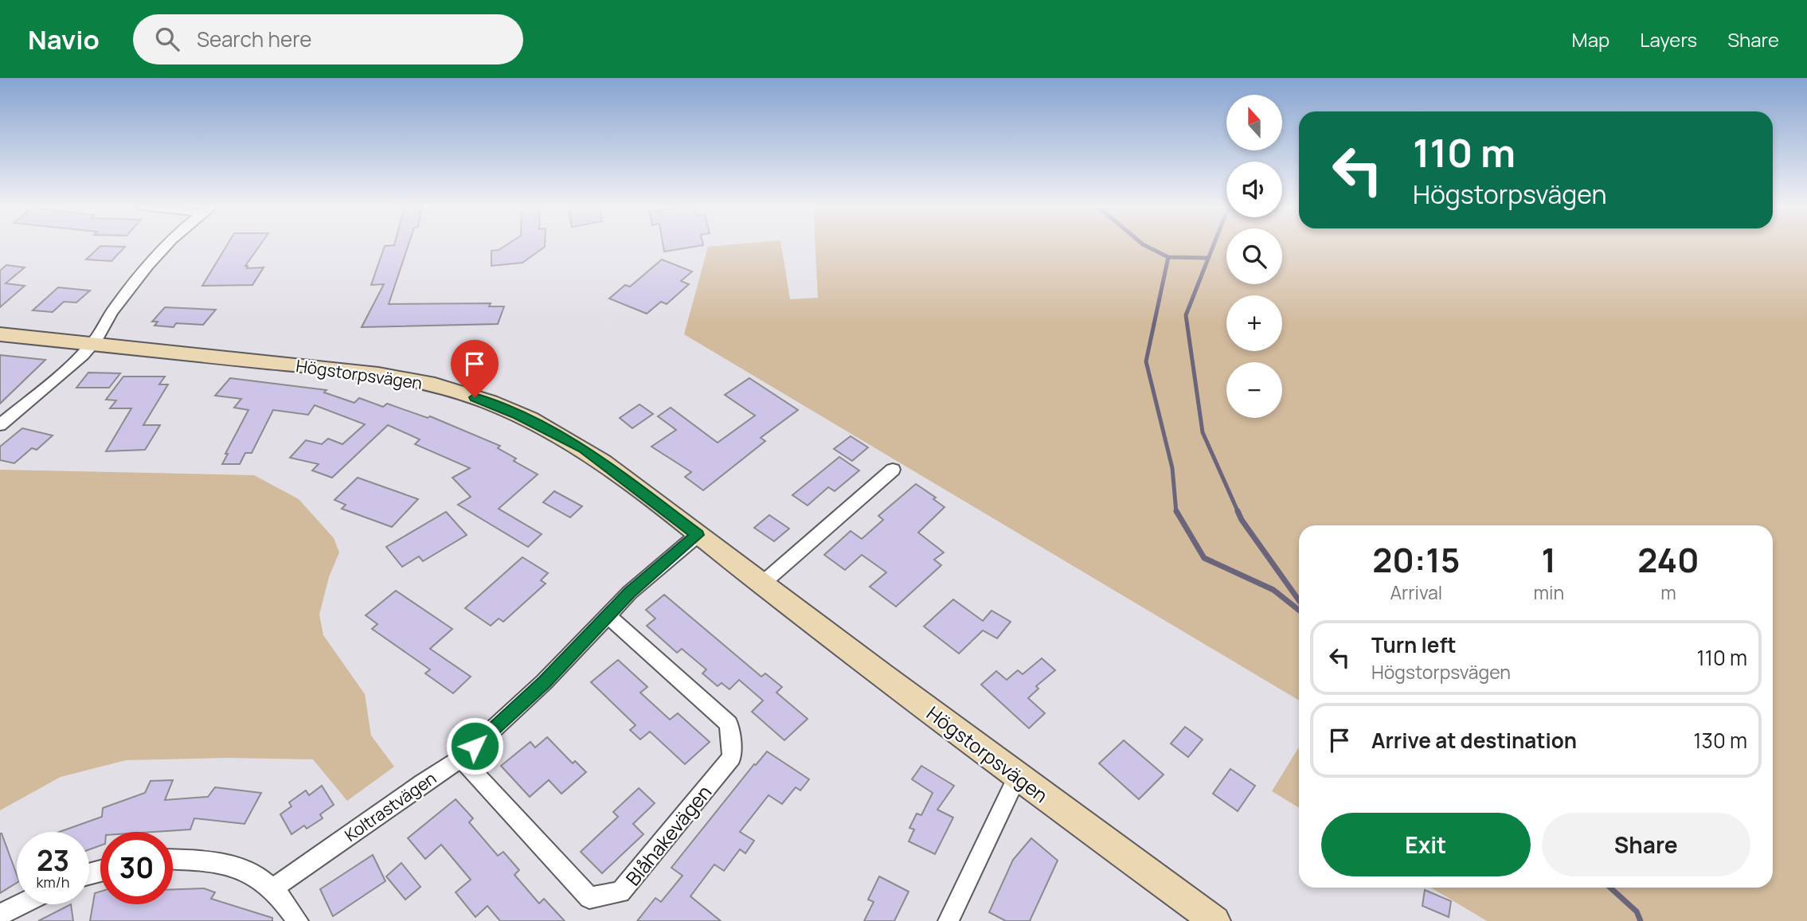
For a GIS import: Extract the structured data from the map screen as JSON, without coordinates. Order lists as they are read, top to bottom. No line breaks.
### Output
{"streets":{"street":["Högstorpsvägen","Koltrastvägen","Blåhakevägen"]},"crossings":[["Högstorpsvägen","Koltrastvägen"],["Koltrastvägen","Blåhakevägen"]],"north":"top","page":{"header":"Navio","search":"Search here","nav":["Map","Layers","Share"],"map_buttons":["+","−"],"turn":["110 m","Högstorpsvägen"],"eta":["20:15","Arrival","1","min","240","m"],"list":[{"name":"Turn left","note":"Högstorpsvägen","value":"110 m"},{"name":"Arrive at destination","value":"130 m"}],"buttons":["Exit","Share"],"speed":"23 km/h","limit":"30"}}
